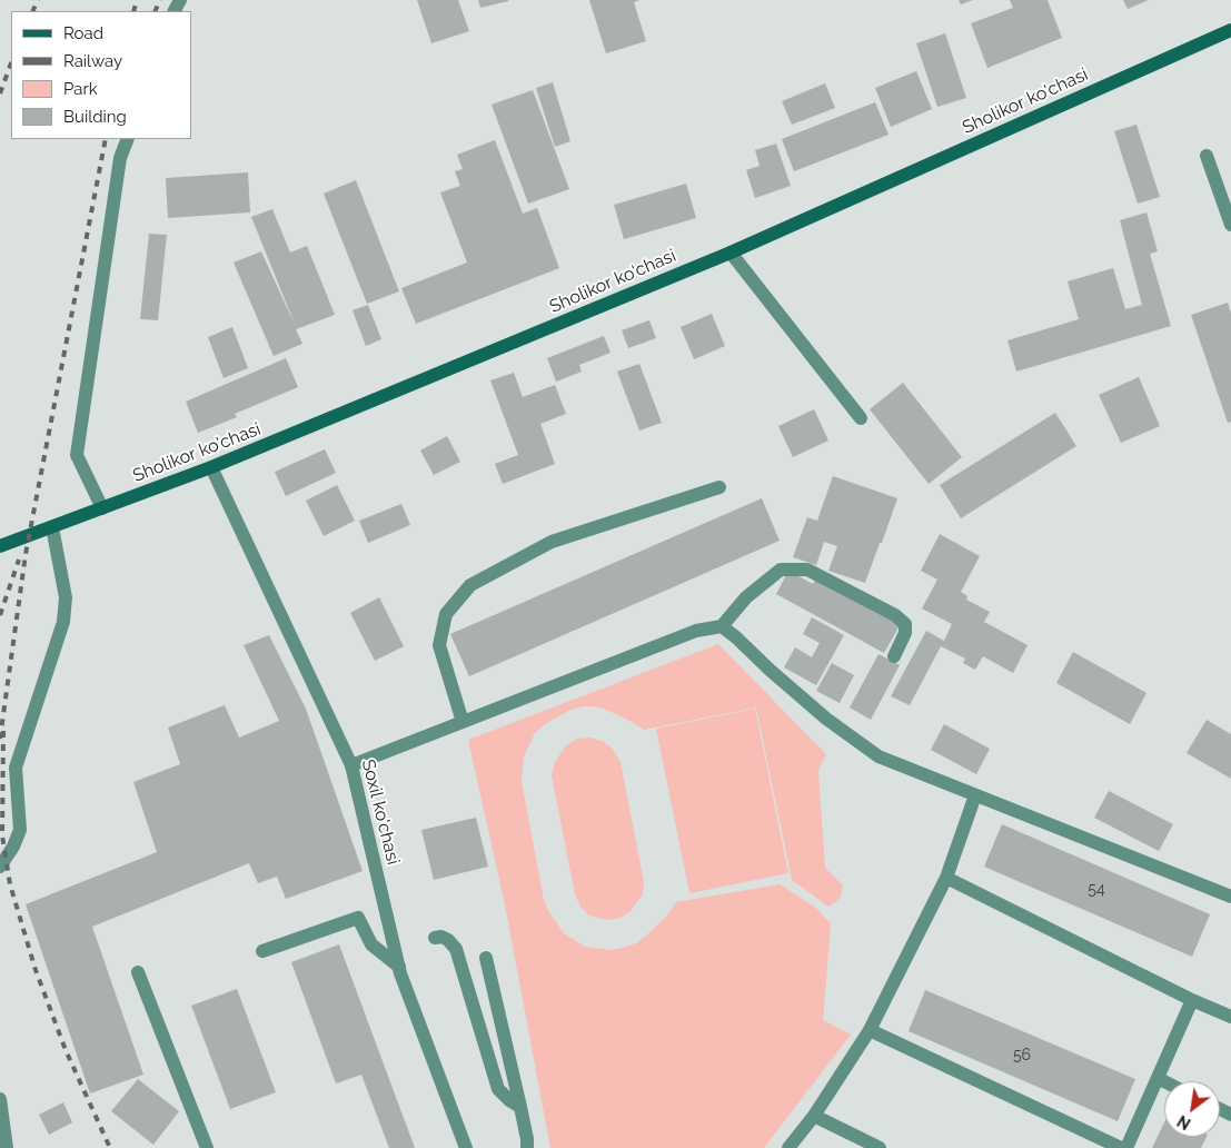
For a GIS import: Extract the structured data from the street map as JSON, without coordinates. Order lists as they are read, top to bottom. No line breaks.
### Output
{"streets":{"street":["Sholikor ko'chasi","Soxil ko'chasi"]},"crossings":[["Sholikor ko'chasi","Soxil ko'chasi"]],"house_numbers":["54","56"],"legend":["Road","Railway","Park","Building"],"north":"bottom left"}
